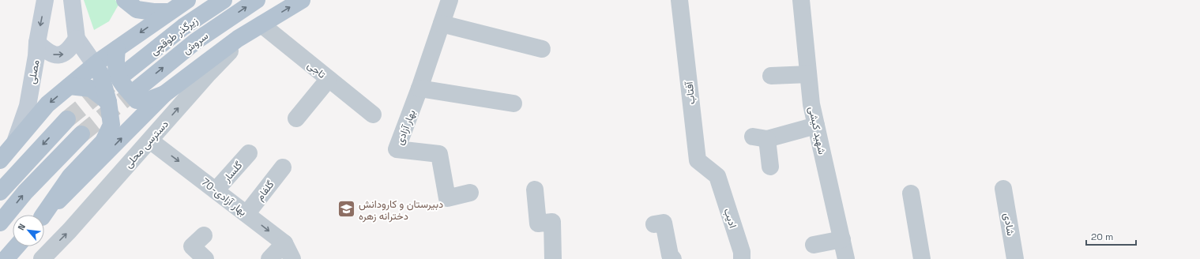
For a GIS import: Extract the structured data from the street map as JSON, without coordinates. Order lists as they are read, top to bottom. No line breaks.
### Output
{"streets":{"main road":["زیرگذر طوقچی","سروش","مصلی"],"street":["تاجی","آفتاب","بهار آزادی","شهید کیشی","دسترسی محلی","گلسار","گلفام","70-بهار آزادی","ادیب","شادی"]},"crossings":[["تاجی","دسترسی محلی"],["آفتاب","ادیب"],["دسترسی محلی","70-بهار آزادی"],["گلسار","70-بهار آزادی"],["گلفام","70-بهار آزادی"]],"one_way":["دسترسی محلی","70-بهار آزادی"],"places":{"school or university":["دبیرستان و کارودانش دخترانه زهره"]},"scale_bar":"20 m","north":"top left"}
